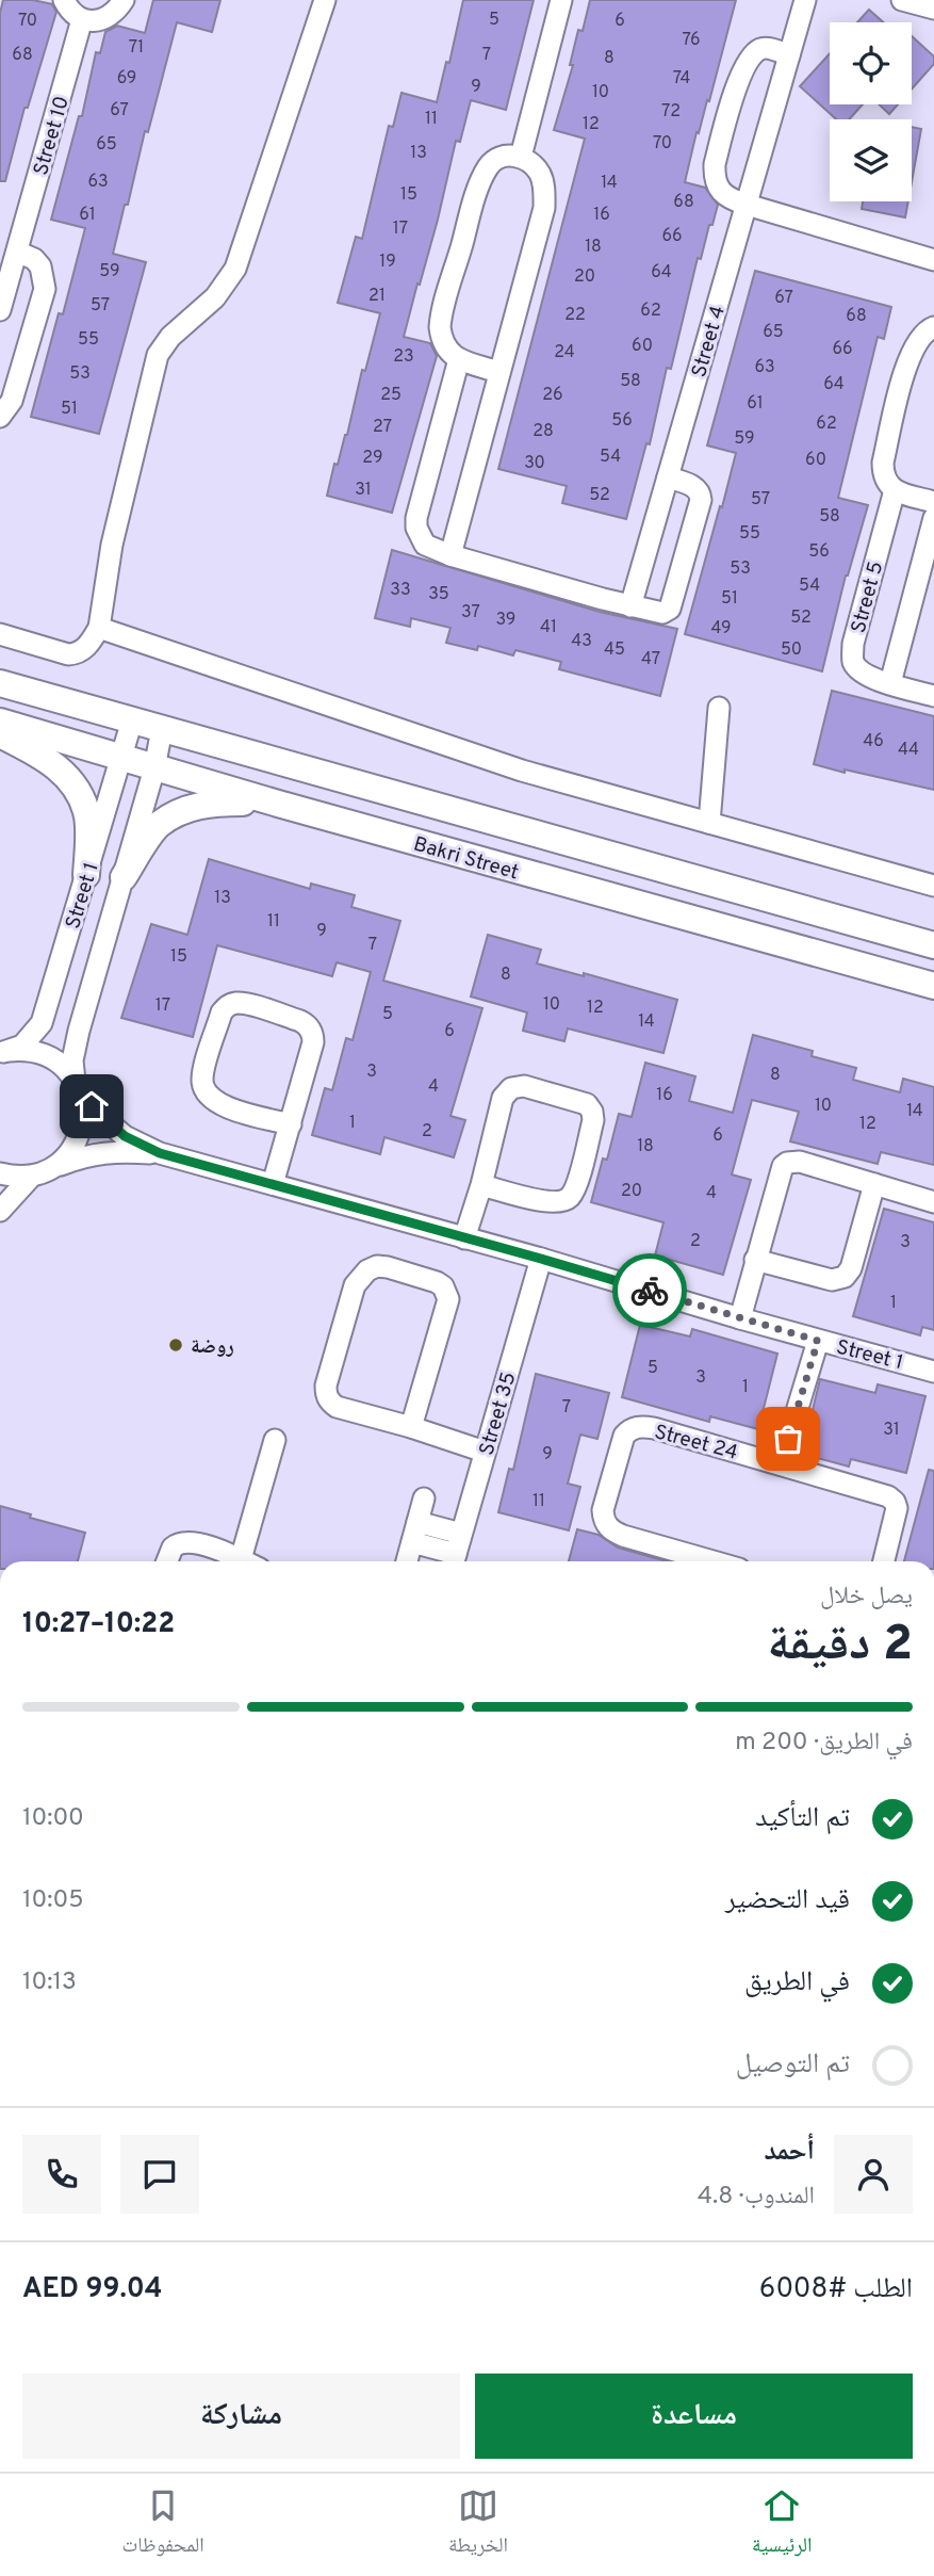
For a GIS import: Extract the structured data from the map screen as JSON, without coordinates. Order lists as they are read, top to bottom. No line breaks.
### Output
{"streets":{"main road":["Bakri Street"],"street":["Street 10","Street 4","Street 5","Street 1","Street 35","Street 24"]},"crossings":[["Bakri Street","Street 1"],["Street 1","Street 35"]],"places":["روضة"],"house_numbers":["5","70","6","76","71","68","7","8","69","74","9","10","67","72","11","12","70","65","13","63","14","15","68","61","16","17","66","18","19","59","64","20","21","67","57","62","22","68","65","55","60","66","24","23","63","53","58","64","25","26","61","51","56","62","27","28","59","54","29","60","30","31","52","57","58","55","56","53","54","33","35","51","37","52","39","41","49","43","45","50","47","46","44","13","11","9","7","15","8","10","17","12","5","14","6","3","8","4","16","10","14","1","12","2","6","18","20","4","2","3","1","5","3","1","7","31","9","11"],"page":{"heading":["2 دقيقة","يصل خلال","10:22–10:27"],"panel":["أحمد","المندوب · 4.8","الطلب #6008","AED 99.04"],"bar":"في الطريق · 200 m","list":[["تم التأكيد","10:00"],["قيد التحضير","10:05"],["في الطريق","10:13"],"تم التوصيل"],"buttons":["مساعدة","مشاركة"],"tabs":["الرئيسية","الخريطة","المحفوظات"]}}
